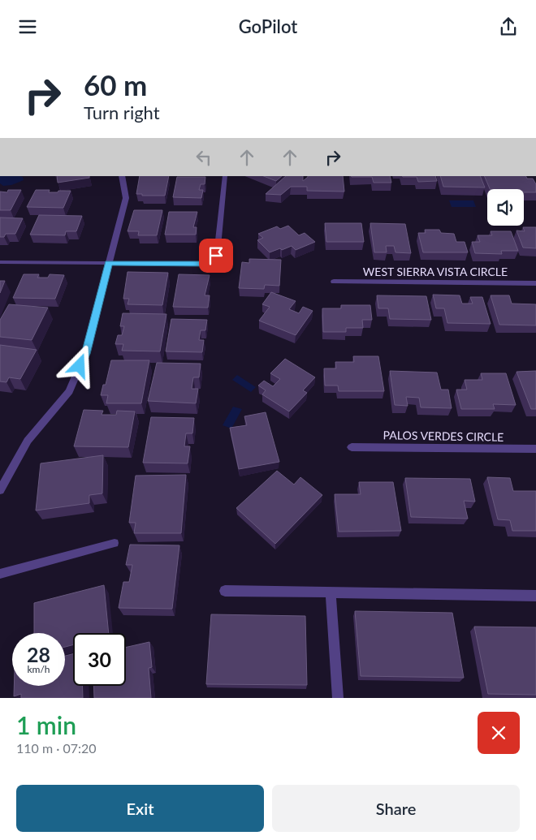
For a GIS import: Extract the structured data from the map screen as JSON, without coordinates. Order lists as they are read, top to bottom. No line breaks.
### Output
{"streets":{"street":["WEST SIERRA VISTA CIRCLE","PALOS VERDES CIRCLE"]},"page":{"header":"GoPilot","turn":["60 m","Turn right"],"speed":"28 km/h","limit":"30","heading":["1 min","110 m · 07:20"],"buttons":["Exit","Share"]}}
